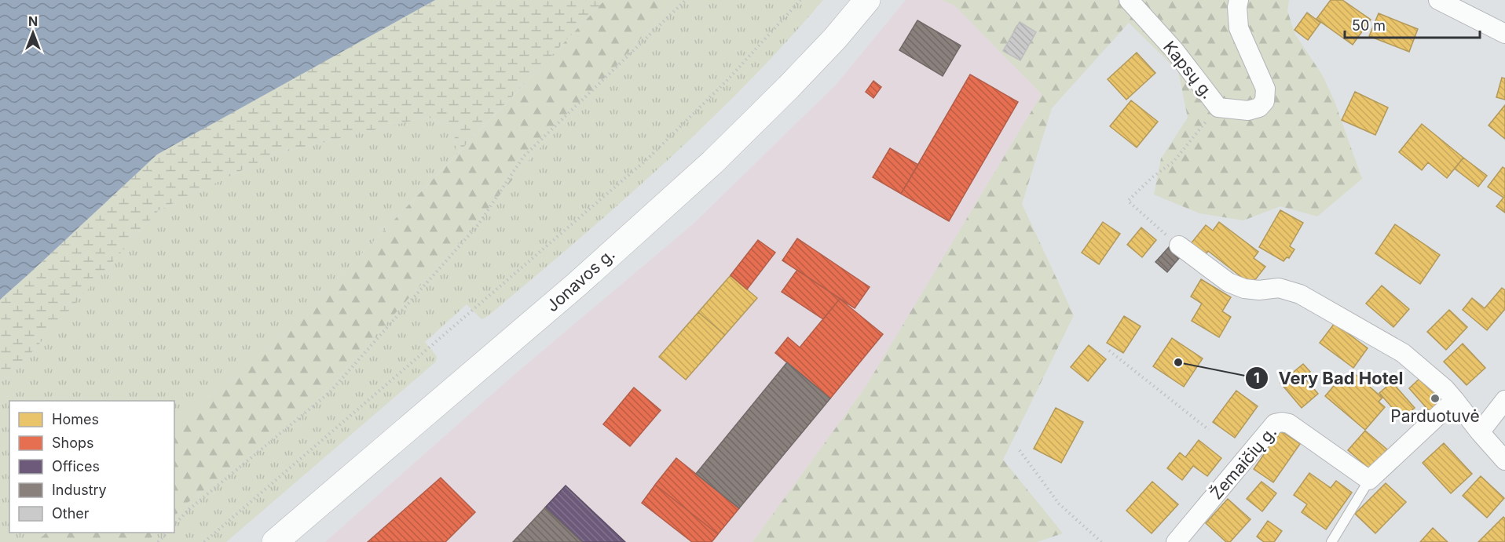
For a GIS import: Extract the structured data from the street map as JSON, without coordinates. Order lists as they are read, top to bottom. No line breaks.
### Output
{"streets":{"main road":["Jonavos g."],"street":["Kapsų g.","Žemaičių g."]},"places":["Very Bad Hotel","Parduotuvė"],"legend":["Homes","Shops","Offices","Industry","Other"],"scale_bar":"50 m","north":"top"}
